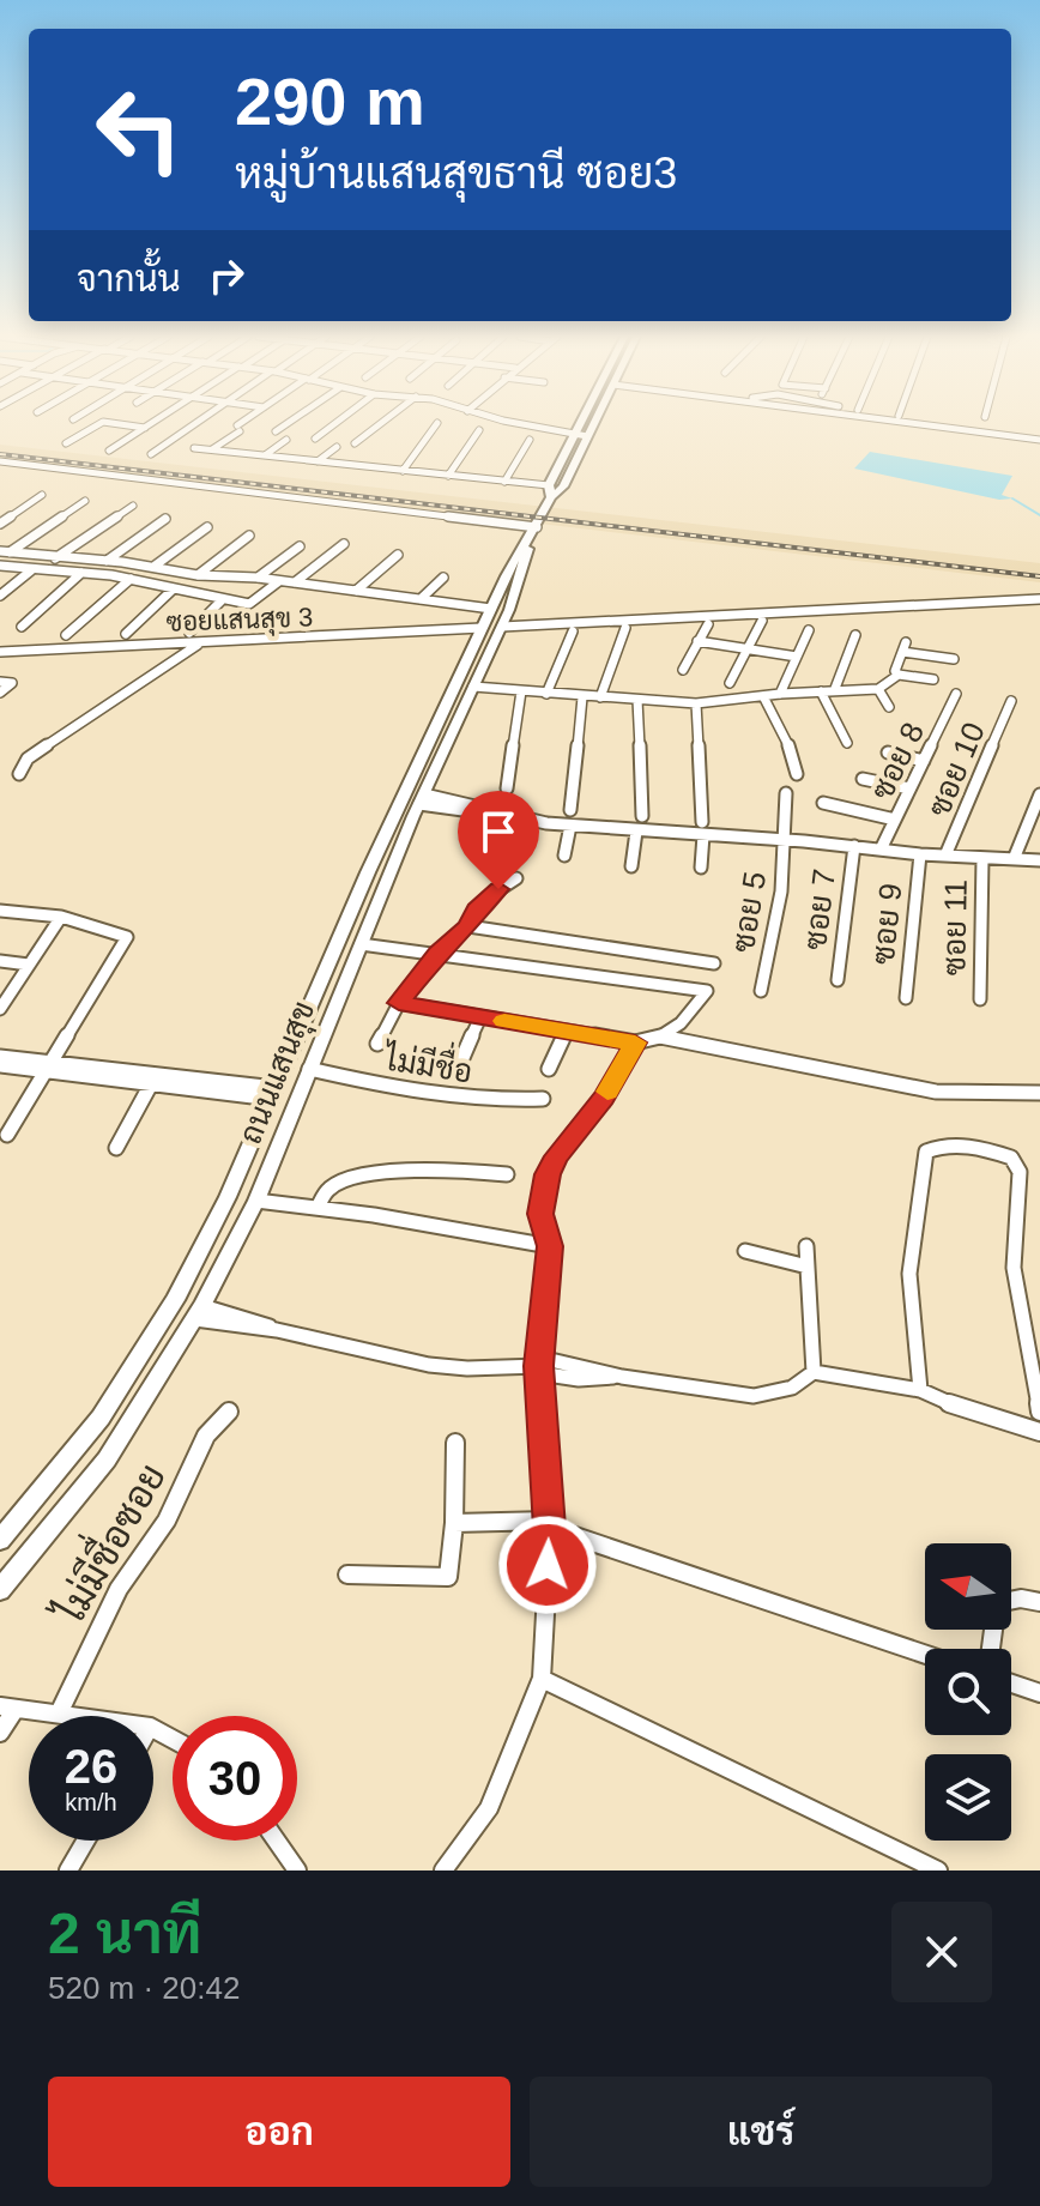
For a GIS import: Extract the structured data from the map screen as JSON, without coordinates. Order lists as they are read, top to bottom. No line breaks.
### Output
{"streets":{"main road":["ถนนแสนสุข"],"street":["ซอยแสนสุข 3","ซอย 8","ซอย 10","ซอย 7","ซอย 5","ซอย 9","ซอย 11","ไม่มีชื่อ","ไม่มีชื่อซอย"]},"crossings":[["ซอยแสนสุข 3","ถนนแสนสุข"],["ไม่มีชื่อ","ถนนแสนสุข"]],"north":"left","page":{"turn":["290 m","หมู่บ้านแสนสุขธานี ซอย3"],"then":"จากนั้น","speed":"26 km/h","limit":"30","heading":["2 นาที","520 m · 20:42"],"buttons":["ออก","แชร์"]}}
